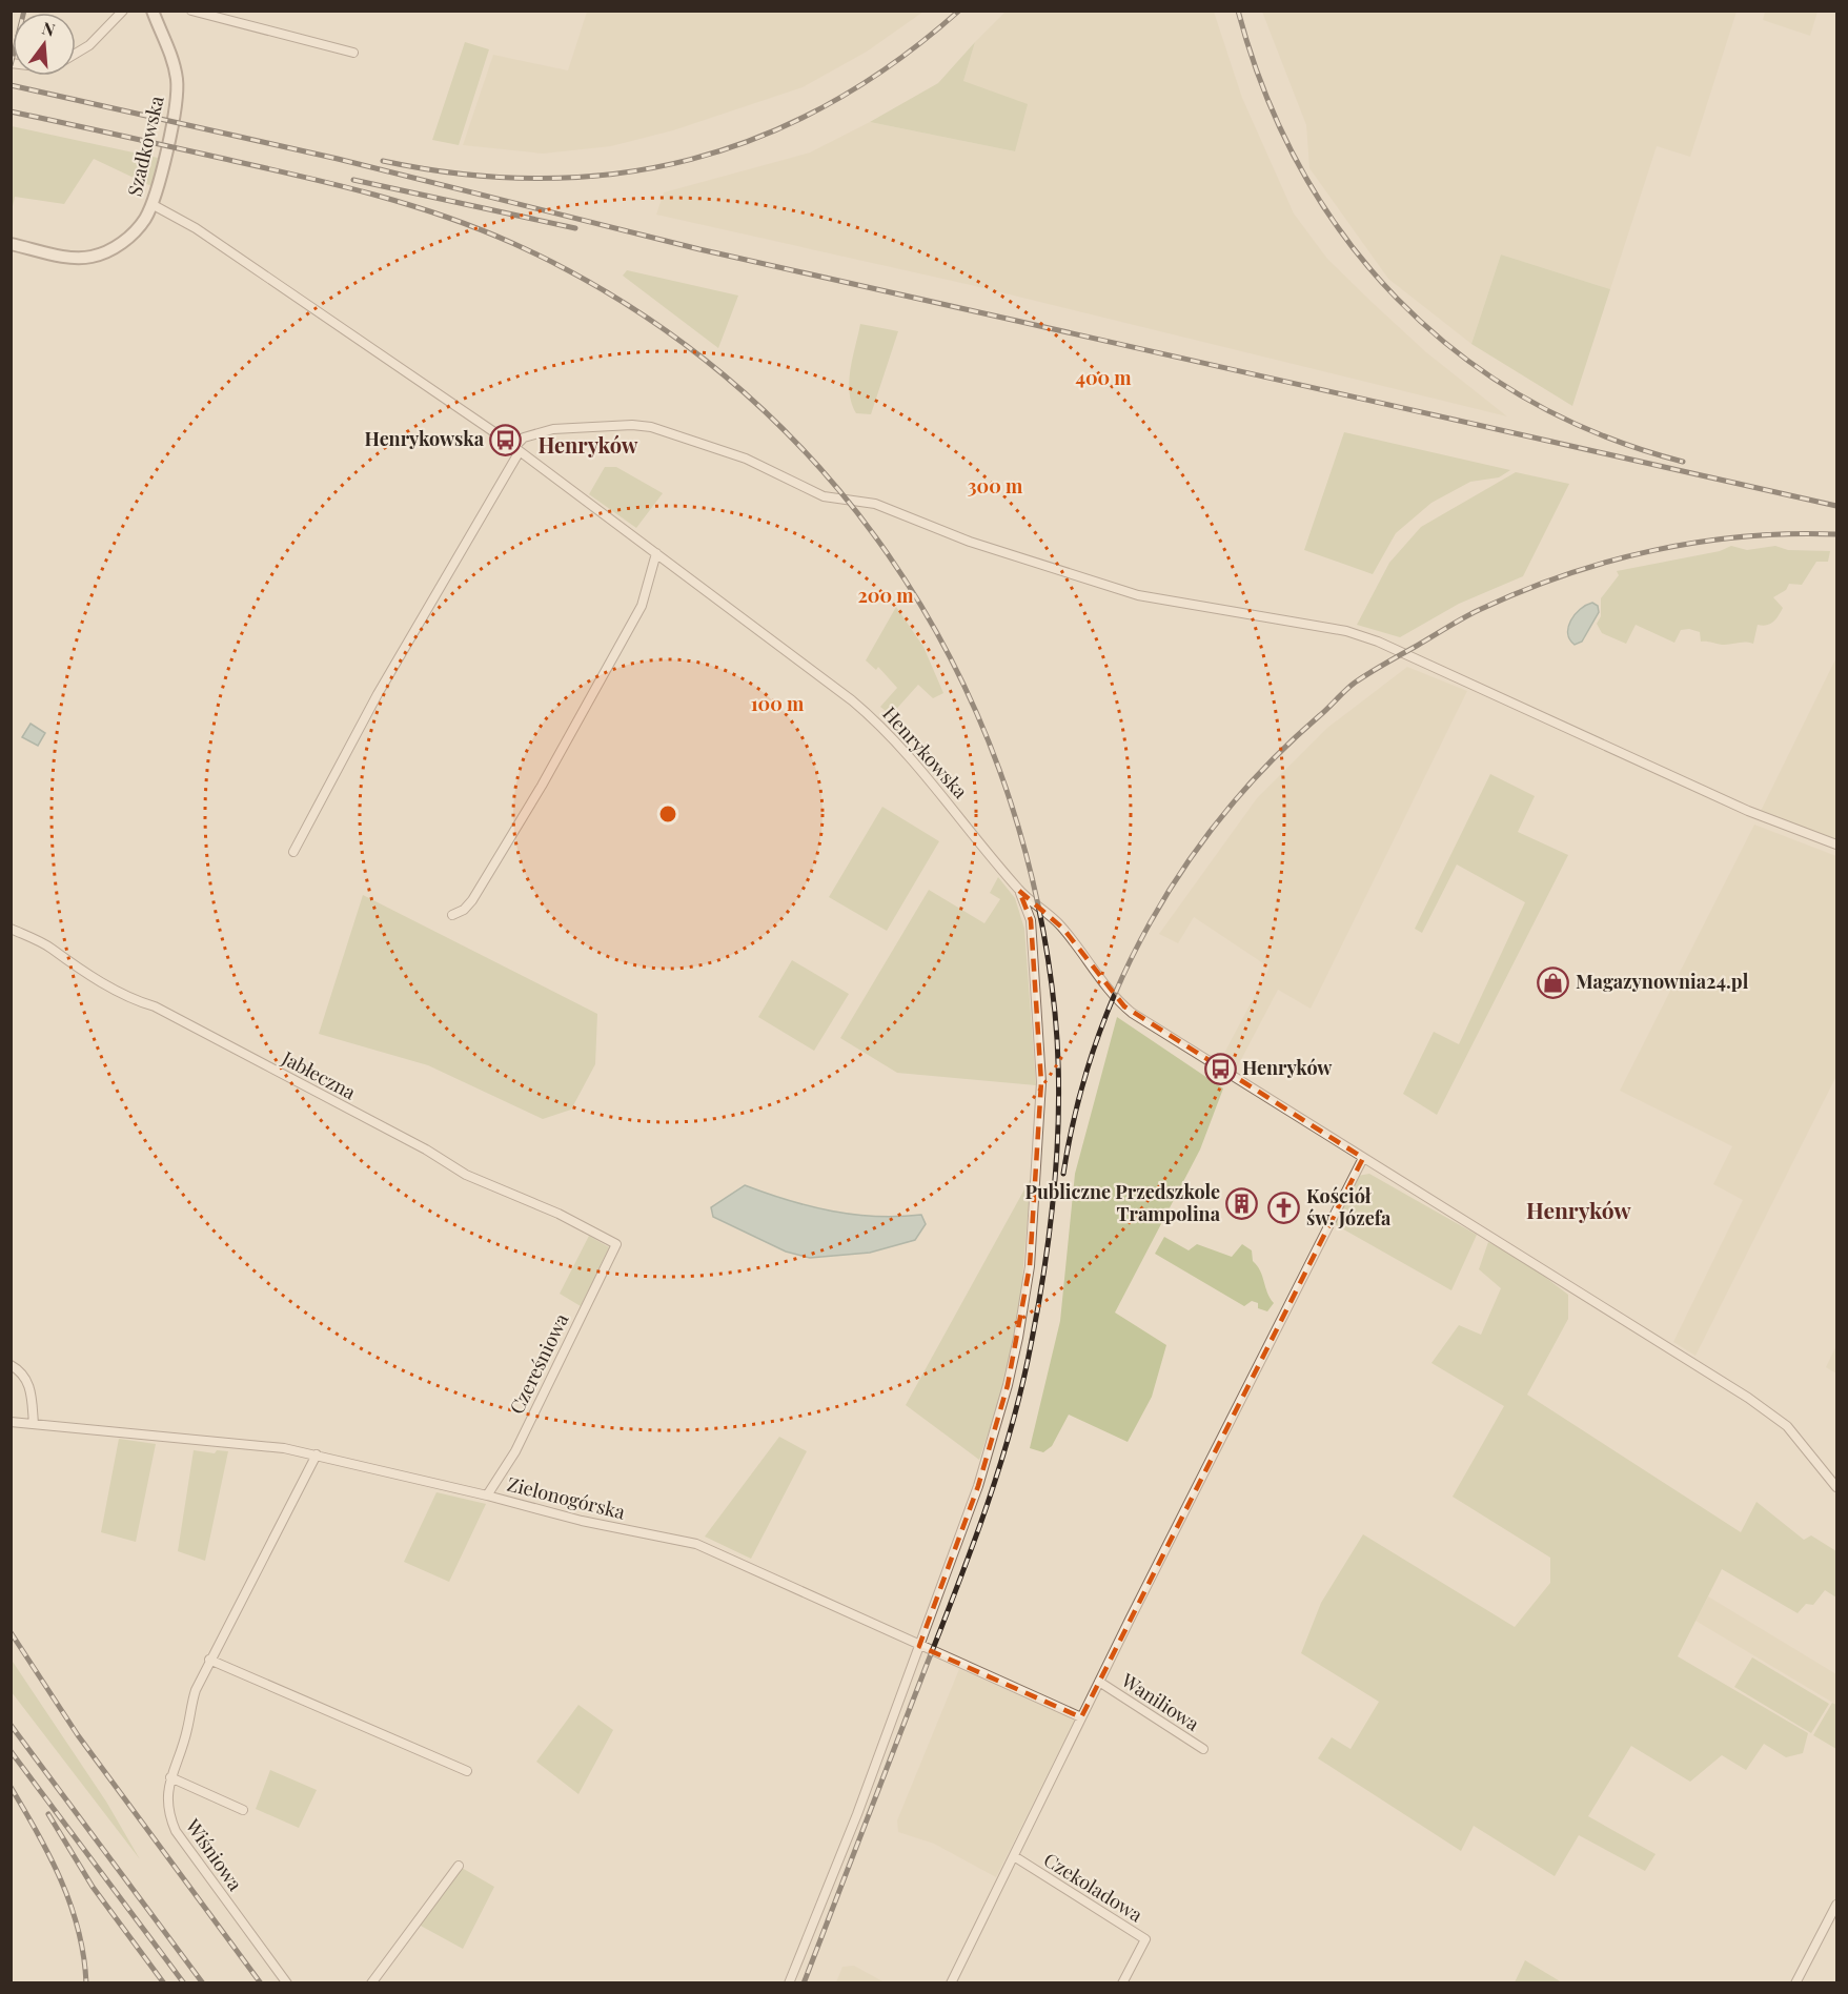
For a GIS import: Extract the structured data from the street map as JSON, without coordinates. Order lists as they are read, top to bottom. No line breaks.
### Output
{"streets":{"street":["Szadkowska","Henrykowska","Jabłeczna","Czereśniowa","Zielonogórska","Waniliowa","Wiśniowa","Czekoladowa"]},"crossings":[["Szadkowska","Henrykowska"],["Jabłeczna","Czereśniowa"],["Czereśniowa","Zielonogórska"],["Zielonogórska","Wiśniowa"]],"districts":["Henryków","Henryków"],"places":{"bus stop":["Henrykowska","Henryków"],"shop":["Magazynownia24.pl"],"building":["Publiczne Przedszkole Trampolina"],"church":["Kościół św. Józefa"]},"north":"top","rings":["400 m","300 m","200 m","100 m"]}
